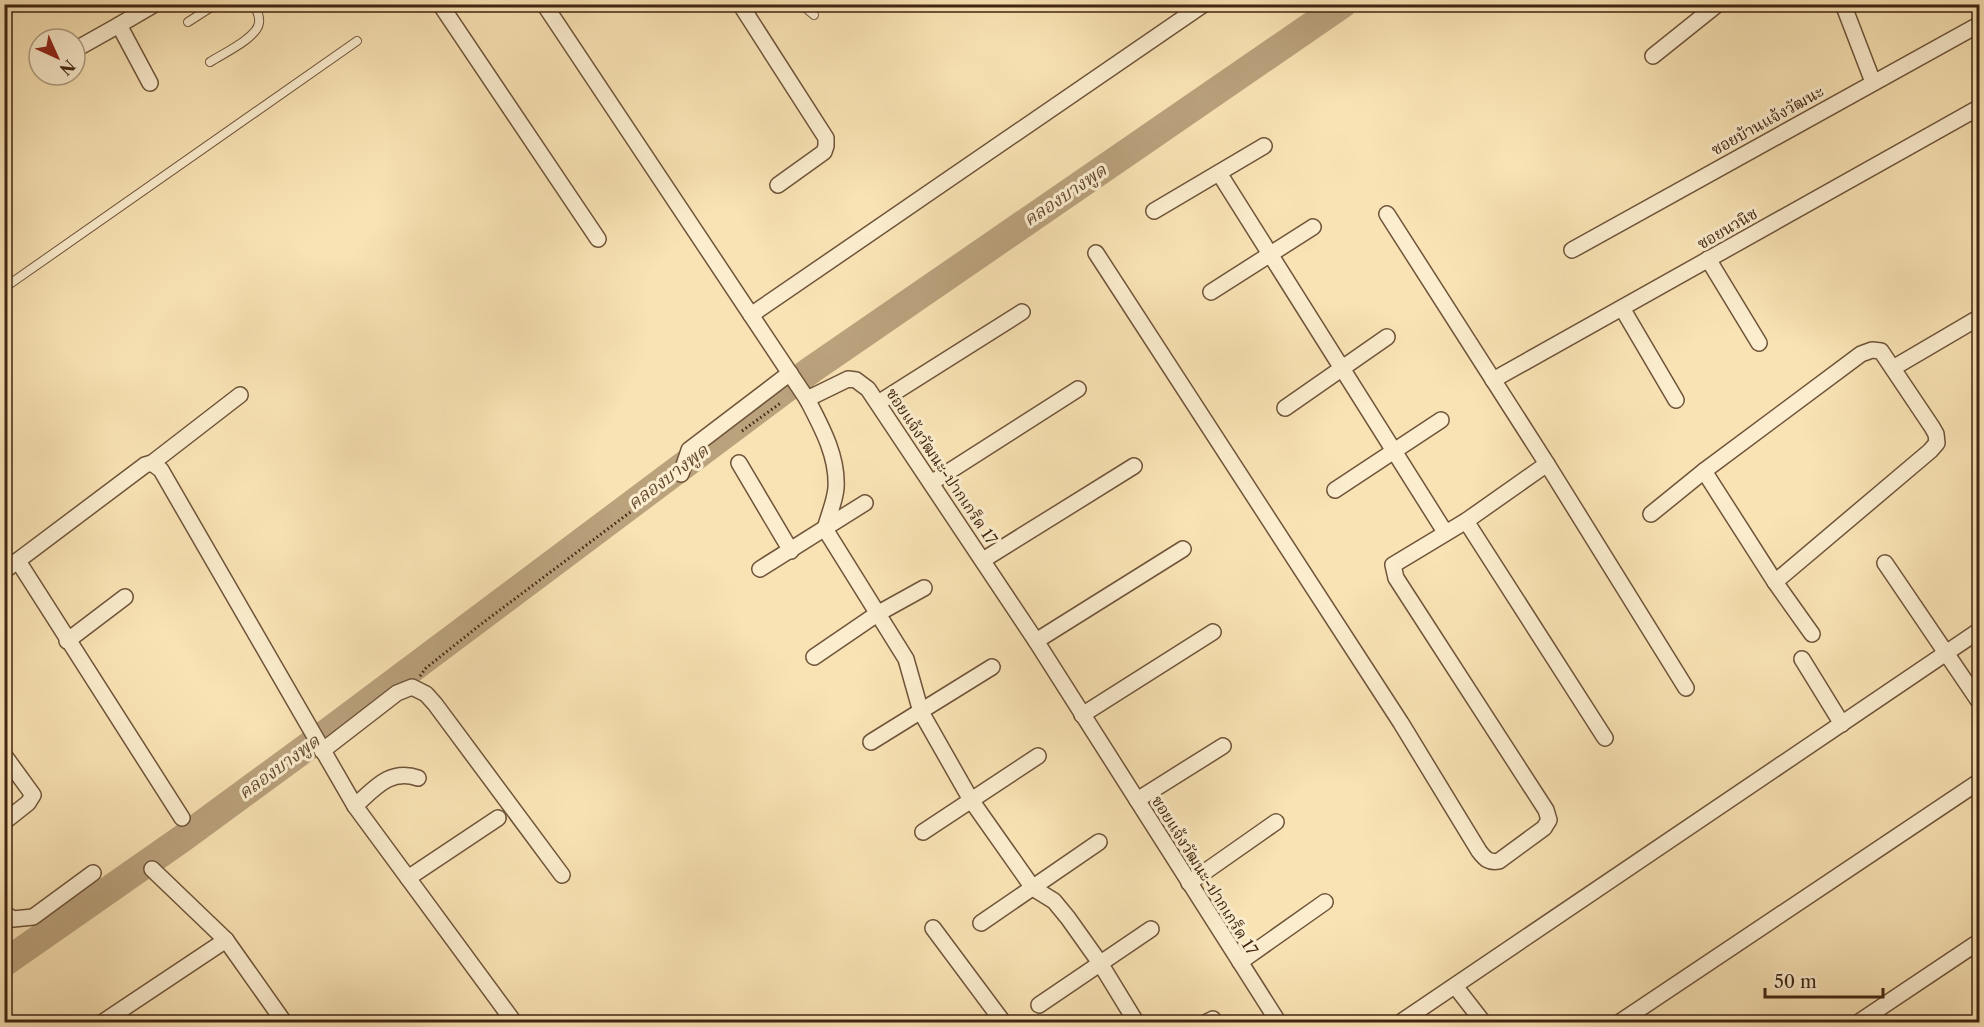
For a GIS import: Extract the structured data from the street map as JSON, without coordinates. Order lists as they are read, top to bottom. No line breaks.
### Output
{"streets":{"street":["ซอยบ้านแจ้งวัฒนะ","ซอยนวนิช","ซอยแจ้งวัฒนะ-ปากเกร็ด 17"]},"water":["คลองบางพูด"],"scale_bar":"50 m","north":"bottom right"}
